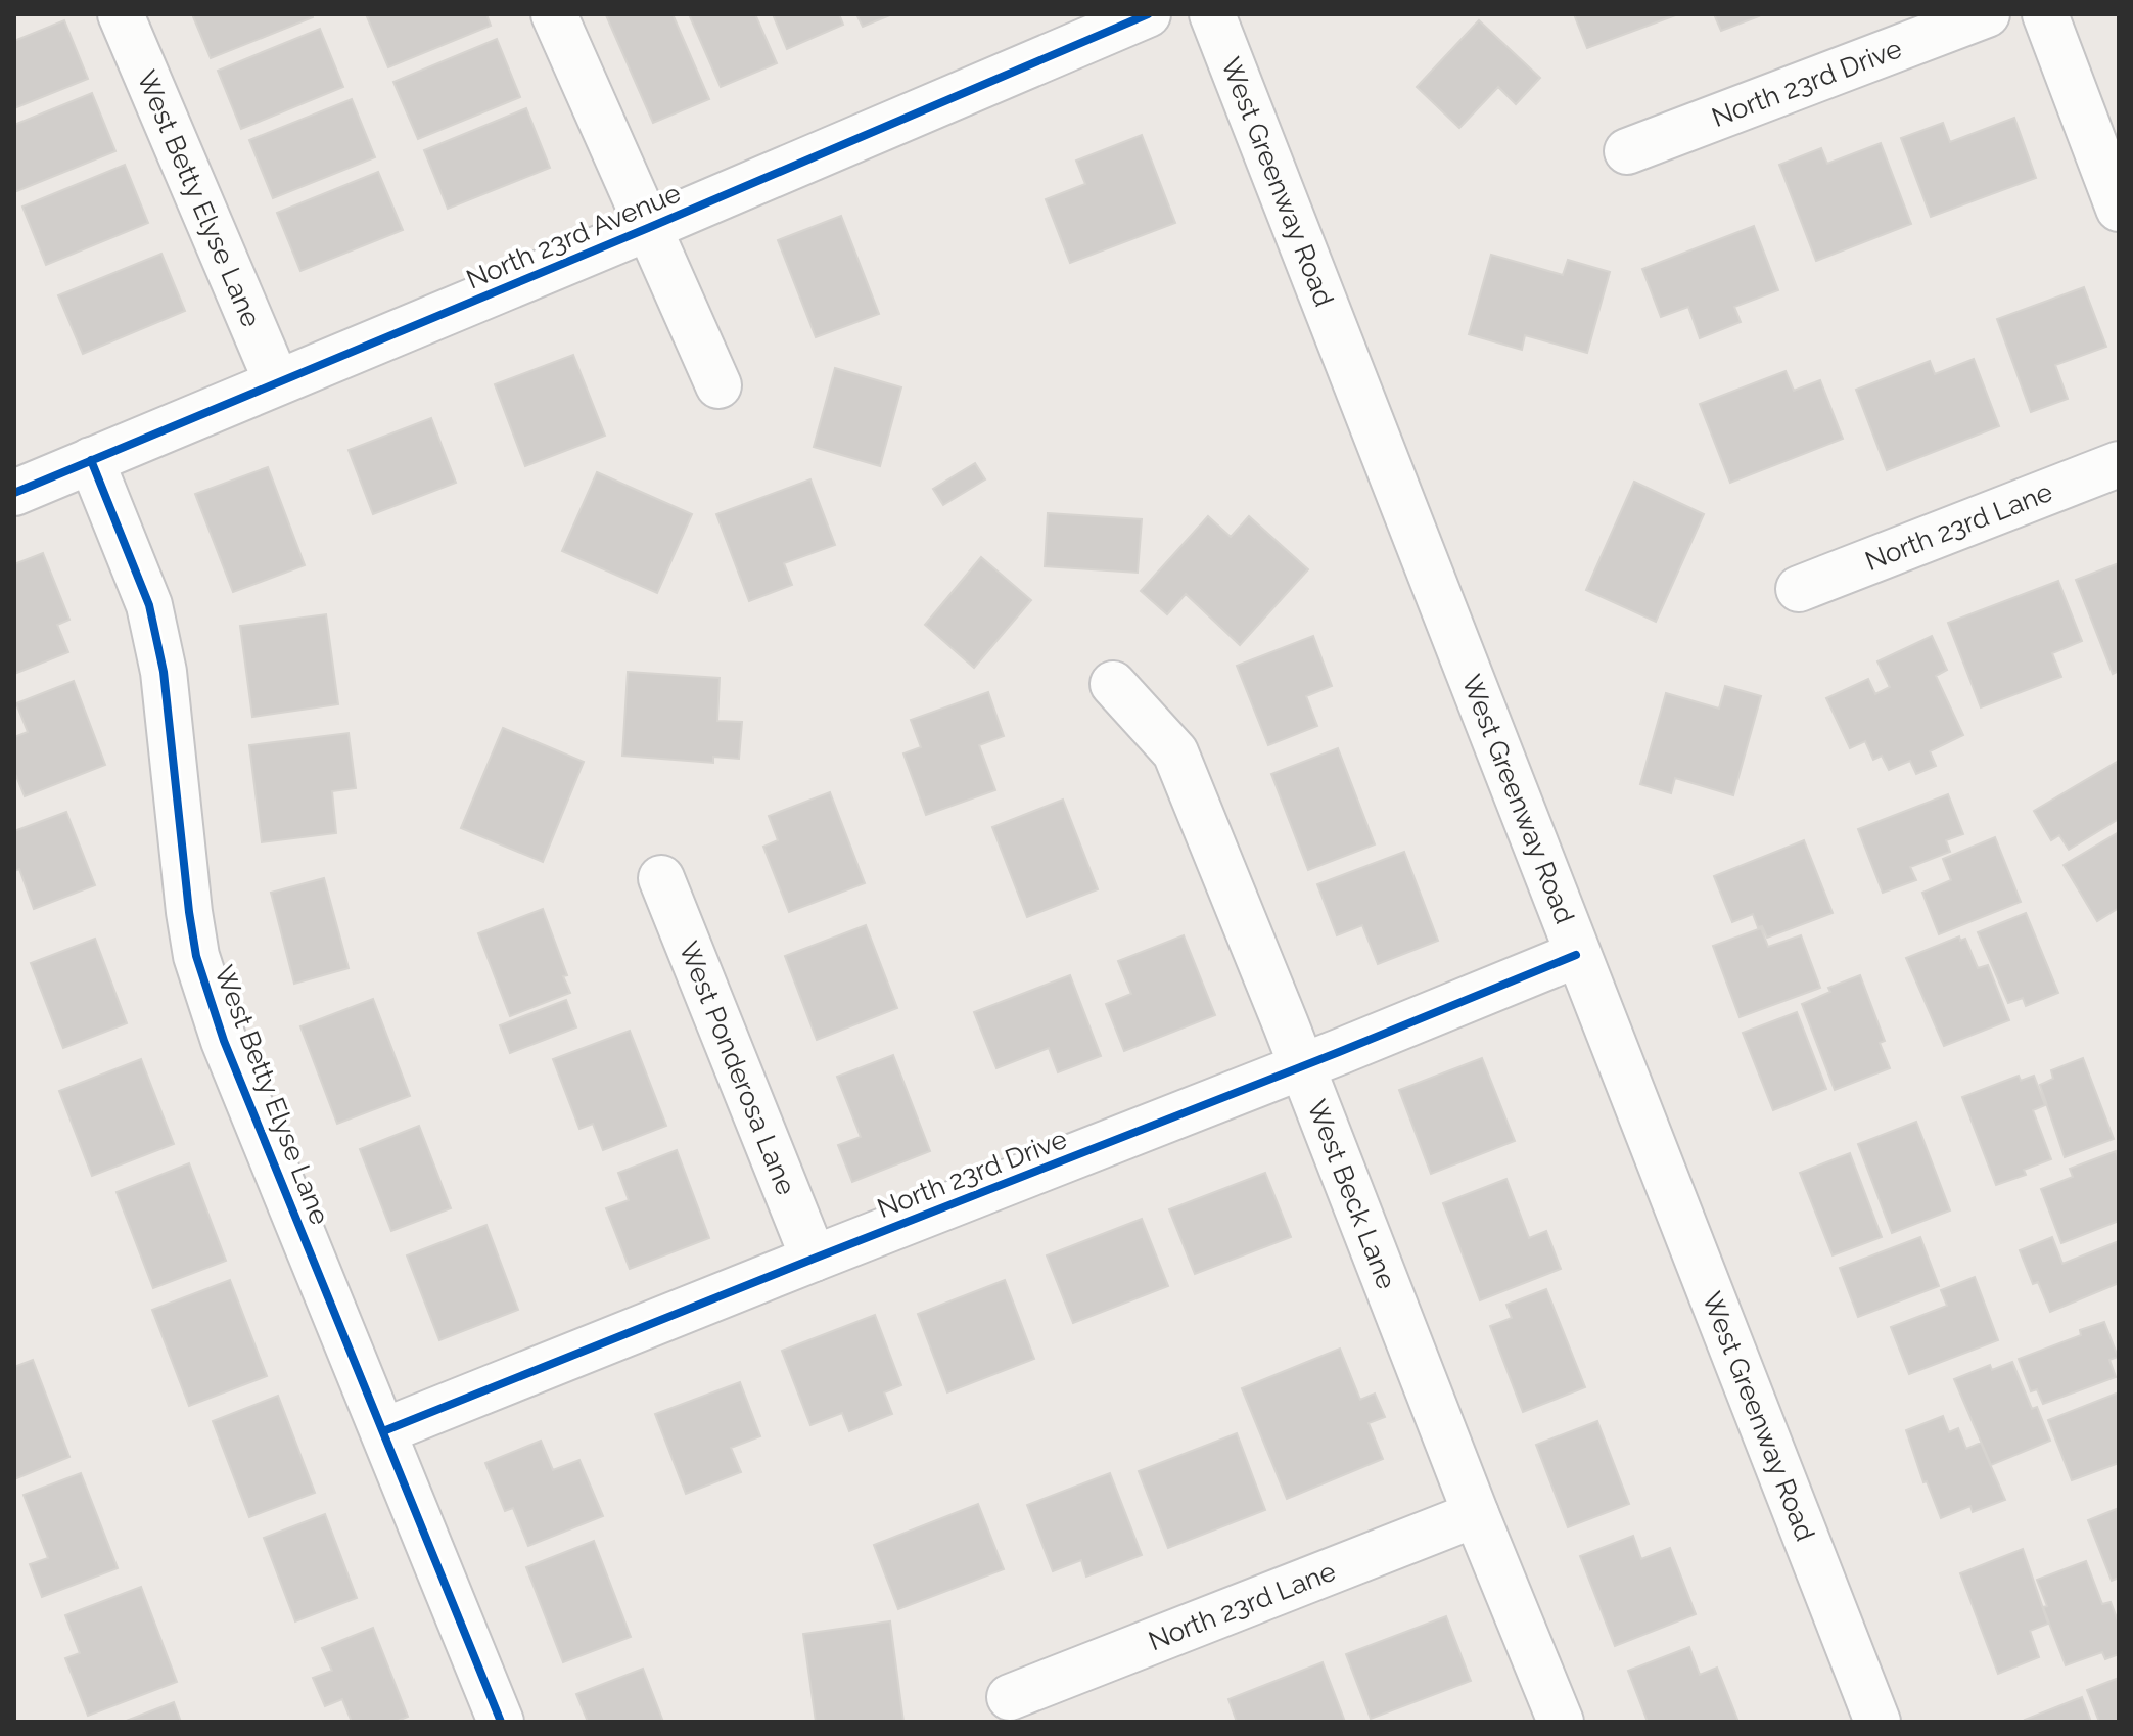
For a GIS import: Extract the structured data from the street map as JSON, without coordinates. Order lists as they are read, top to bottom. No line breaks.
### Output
{"streets":{"street":["North 23rd Drive","West Greenway Road","West Betty Elyse Lane","North 23rd Avenue","North 23rd Lane","West Ponderosa Lane","West Beck Lane"]},"crossings":[["North 23rd Drive","West Greenway Road"],["North 23rd Drive","West Betty Elyse Lane"],["North 23rd Drive","West Ponderosa Lane"],["North 23rd Drive","West Beck Lane"],["West Betty Elyse Lane","North 23rd Avenue"],["North 23rd Lane","West Beck Lane"]]}
